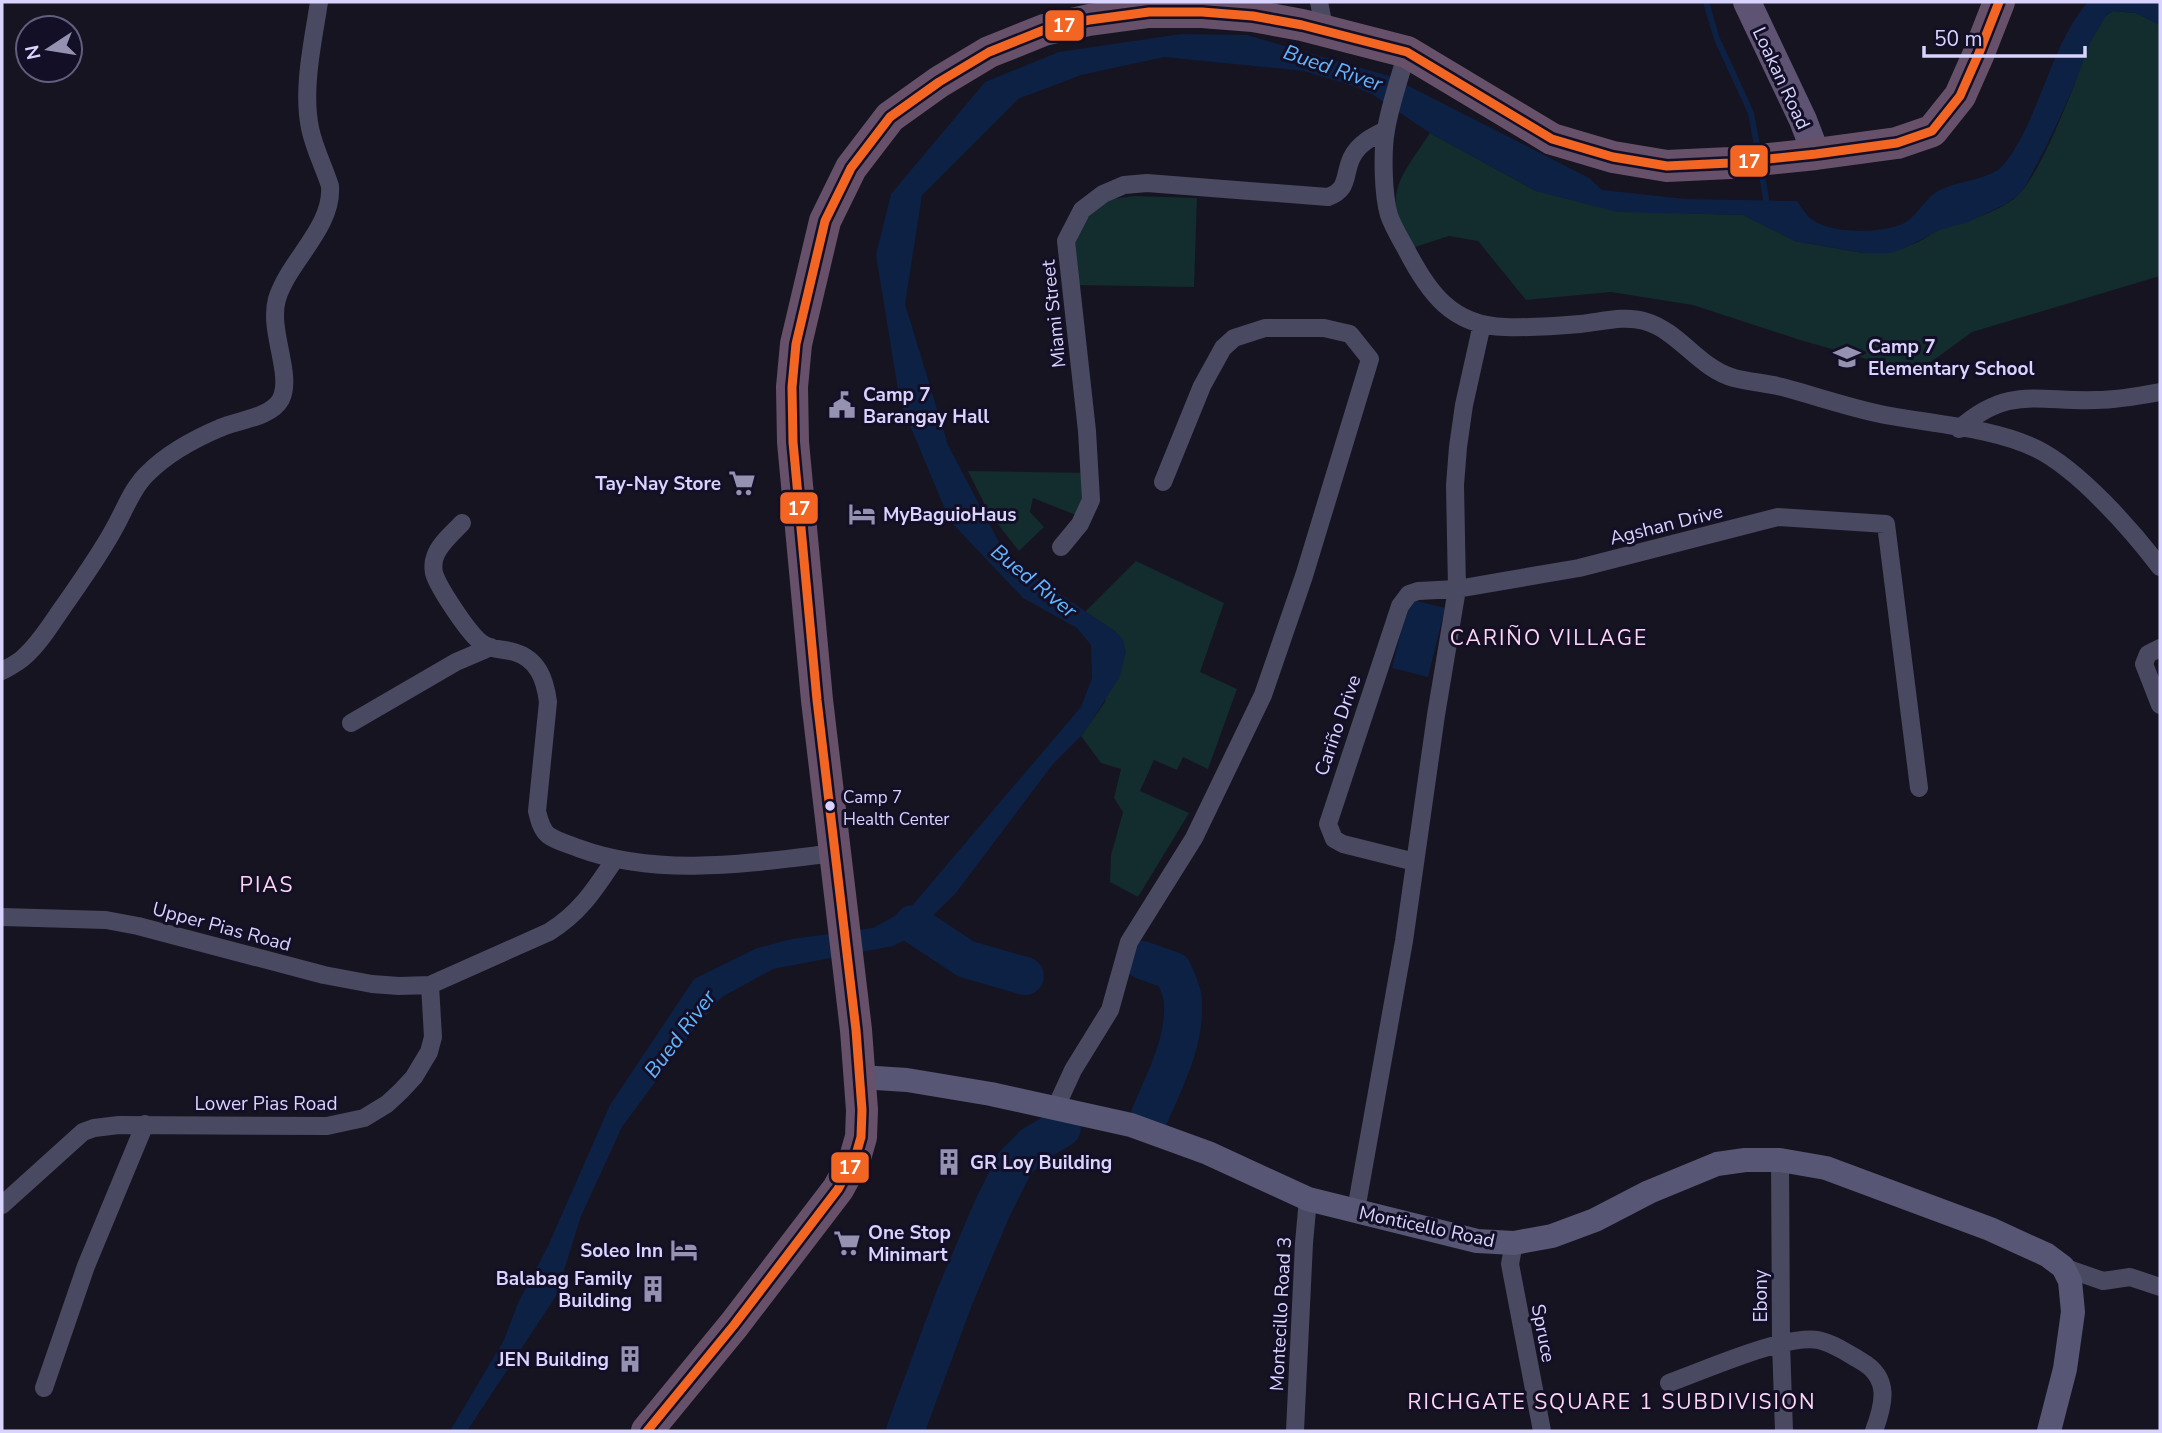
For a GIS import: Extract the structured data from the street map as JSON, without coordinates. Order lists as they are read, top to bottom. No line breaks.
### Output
{"streets":{"main road":["Loakan Road","Monticello Road"],"street":["Miami Street","Agshan Drive","Cariño Drive","Upper Pias Road","Lower Pias Road","Ebony","Montecillo Road 3","Spruce"]},"crossings":[["Agshan Drive","Cariño Drive"],["Upper Pias Road","Lower Pias Road"],["Monticello Road","Ebony"],["Monticello Road","Montecillo Road 3"],["Monticello Road","Spruce"]],"districts":["CARIÑO VILLAGE","PIAS","RICHGATE SQUARE 1 SUBDIVISION"],"water":["Bued River"],"places":{"school or university":["Camp 7 Elementary School"],"public building":["Camp 7 Barangay Hall"],"supermarket":["Tay-Nay Store","One Stop Minimart"],"hotel":["MyBaguioHaus","Soleo Inn"],"other":["Camp 7 Health Center"],"building":["GR Loy Building","Balabag Family Building","JEN Building"]},"lines":["transit line 17"],"scale_bar":"50 m","north":"left"}
